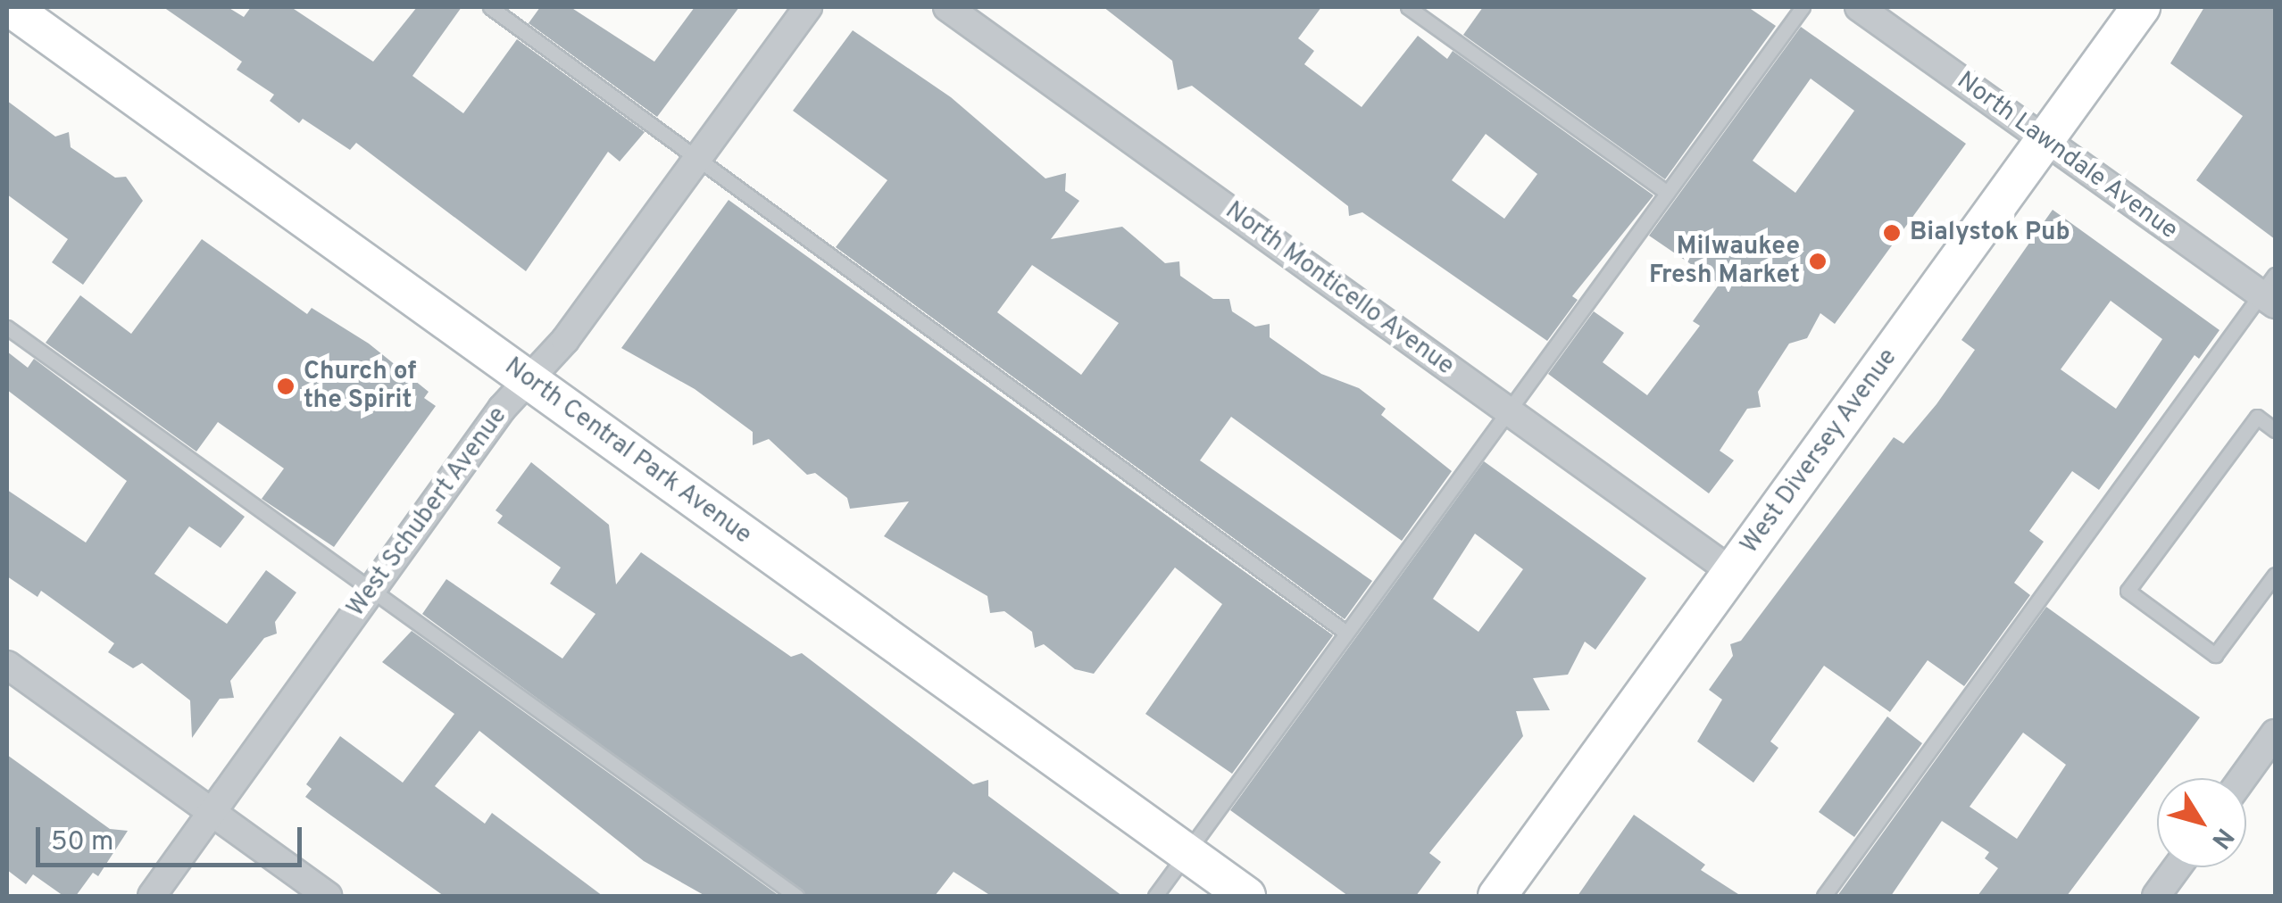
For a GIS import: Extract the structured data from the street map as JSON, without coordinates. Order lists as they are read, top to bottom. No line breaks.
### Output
{"streets":{"street":["North Lawndale Avenue","North Monticello Avenue","North Central Park Avenue","West Diversey Avenue","West Schubert Avenue"]},"crossings":[["North Lawndale Avenue","West Diversey Avenue"],["North Monticello Avenue","West Diversey Avenue"],["North Central Park Avenue","West Schubert Avenue"]],"places":["Bialystok Pub","Milwaukee Fresh Market","Church of the Spirit"],"scale_bar":"50 m","north":"bottom right"}
